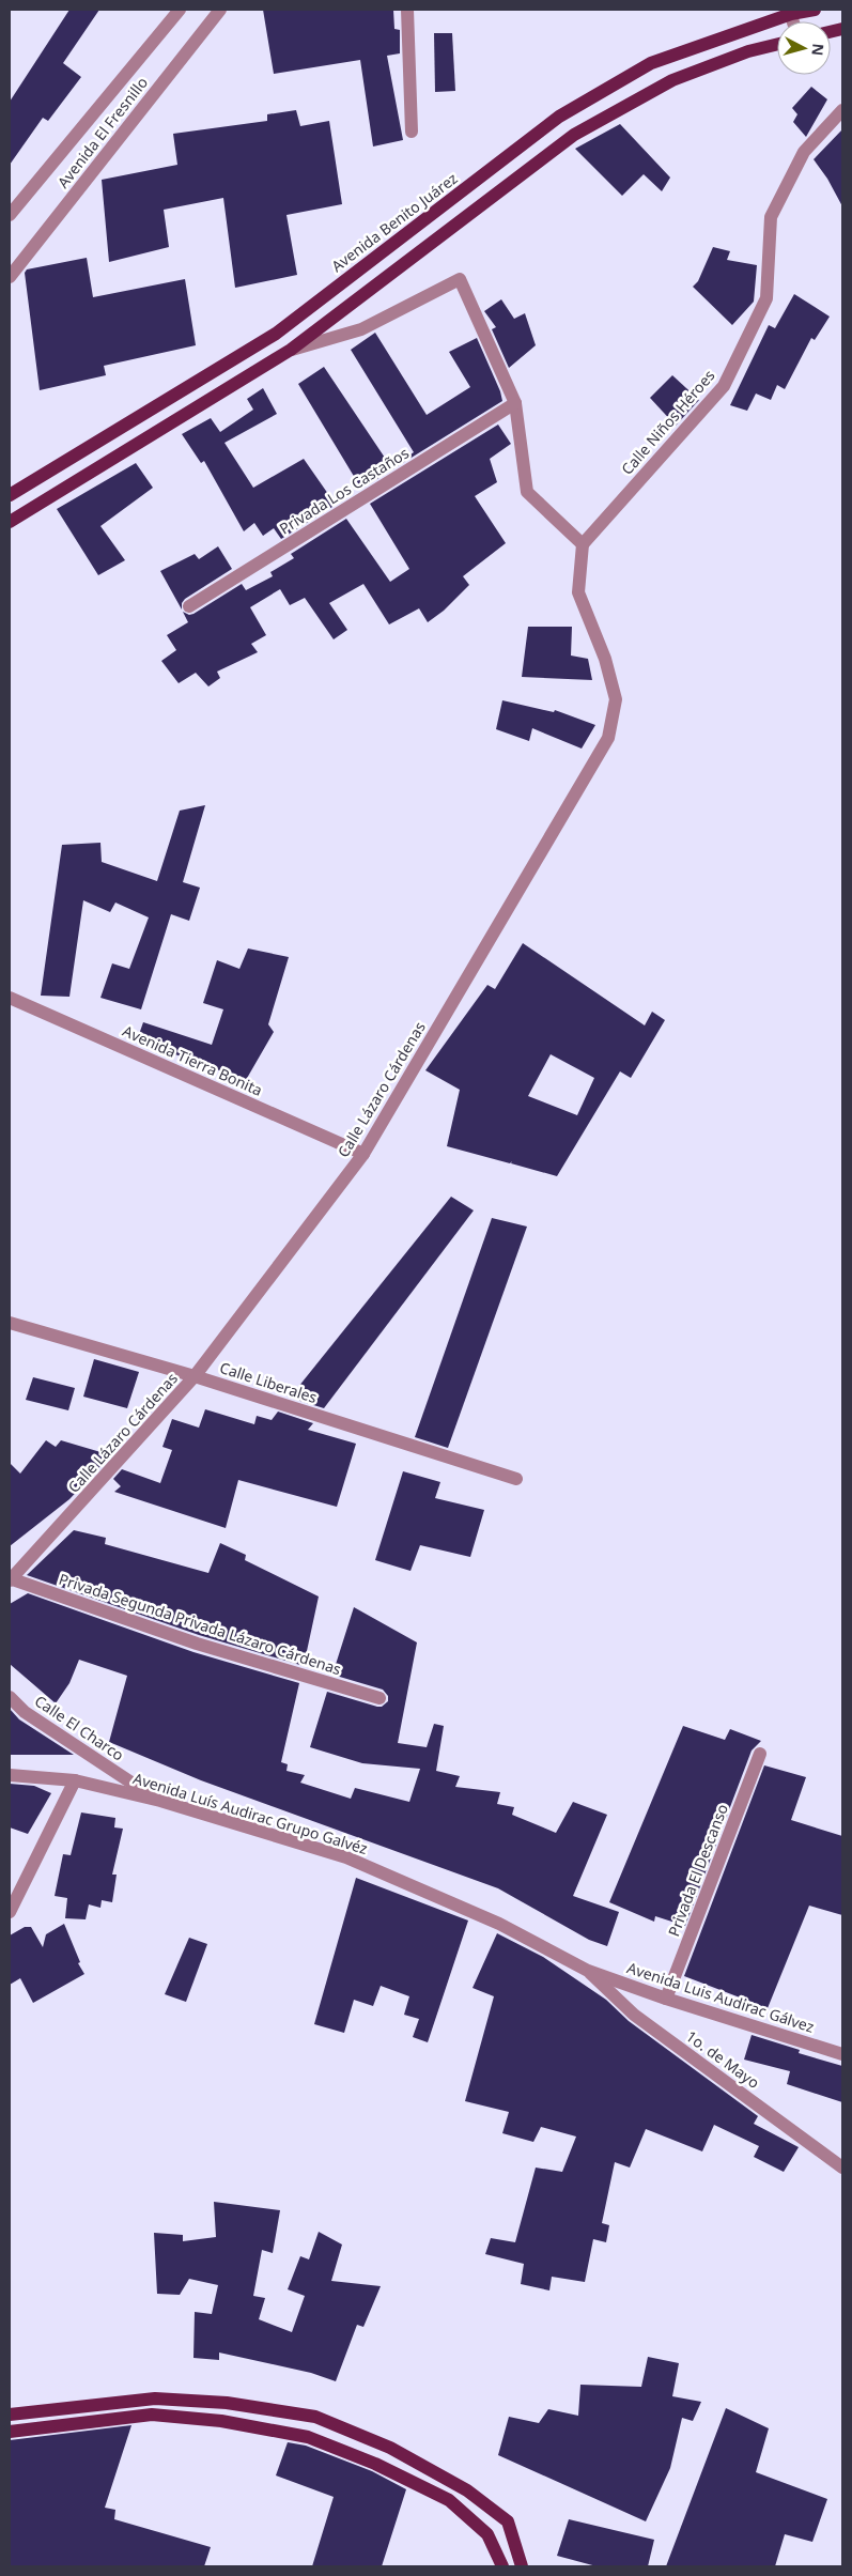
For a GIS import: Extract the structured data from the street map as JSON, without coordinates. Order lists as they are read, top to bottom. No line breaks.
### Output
{"streets":{"main road":["Avenida Benito Juárez"],"street":["Avenida El Fresnillo","Calle Niños Héroes","Privada Los Castaños","Avenida Tierra Bonita","Calle Lázaro Cárdenas","Calle Liberales","Privada Segunda Privada Lázaro Cárdenas","Calle El Charco","Avenida Luís Audirac Grupo Galvéz","Privada El Descanso","Avenida Luis Audirac Gálvez","1o. de Mayo"]},"crossings":[["Calle Niños Héroes","Calle Lázaro Cárdenas"],["Avenida Tierra Bonita","Calle Lázaro Cárdenas"],["Calle Lázaro Cárdenas","Calle Liberales"],["Calle Lázaro Cárdenas","Privada Segunda Privada Lázaro Cárdenas"],["Calle El Charco","Avenida Luís Audirac Grupo Galvéz"],["Avenida Luís Audirac Grupo Galvéz","Avenida Luis Audirac Gálvez"],["Avenida Luís Audirac Grupo Galvéz","1o. de Mayo"],["Privada El Descanso","Avenida Luis Audirac Gálvez"],["Avenida Luis Audirac Gálvez","1o. de Mayo"]],"north":"right"}
